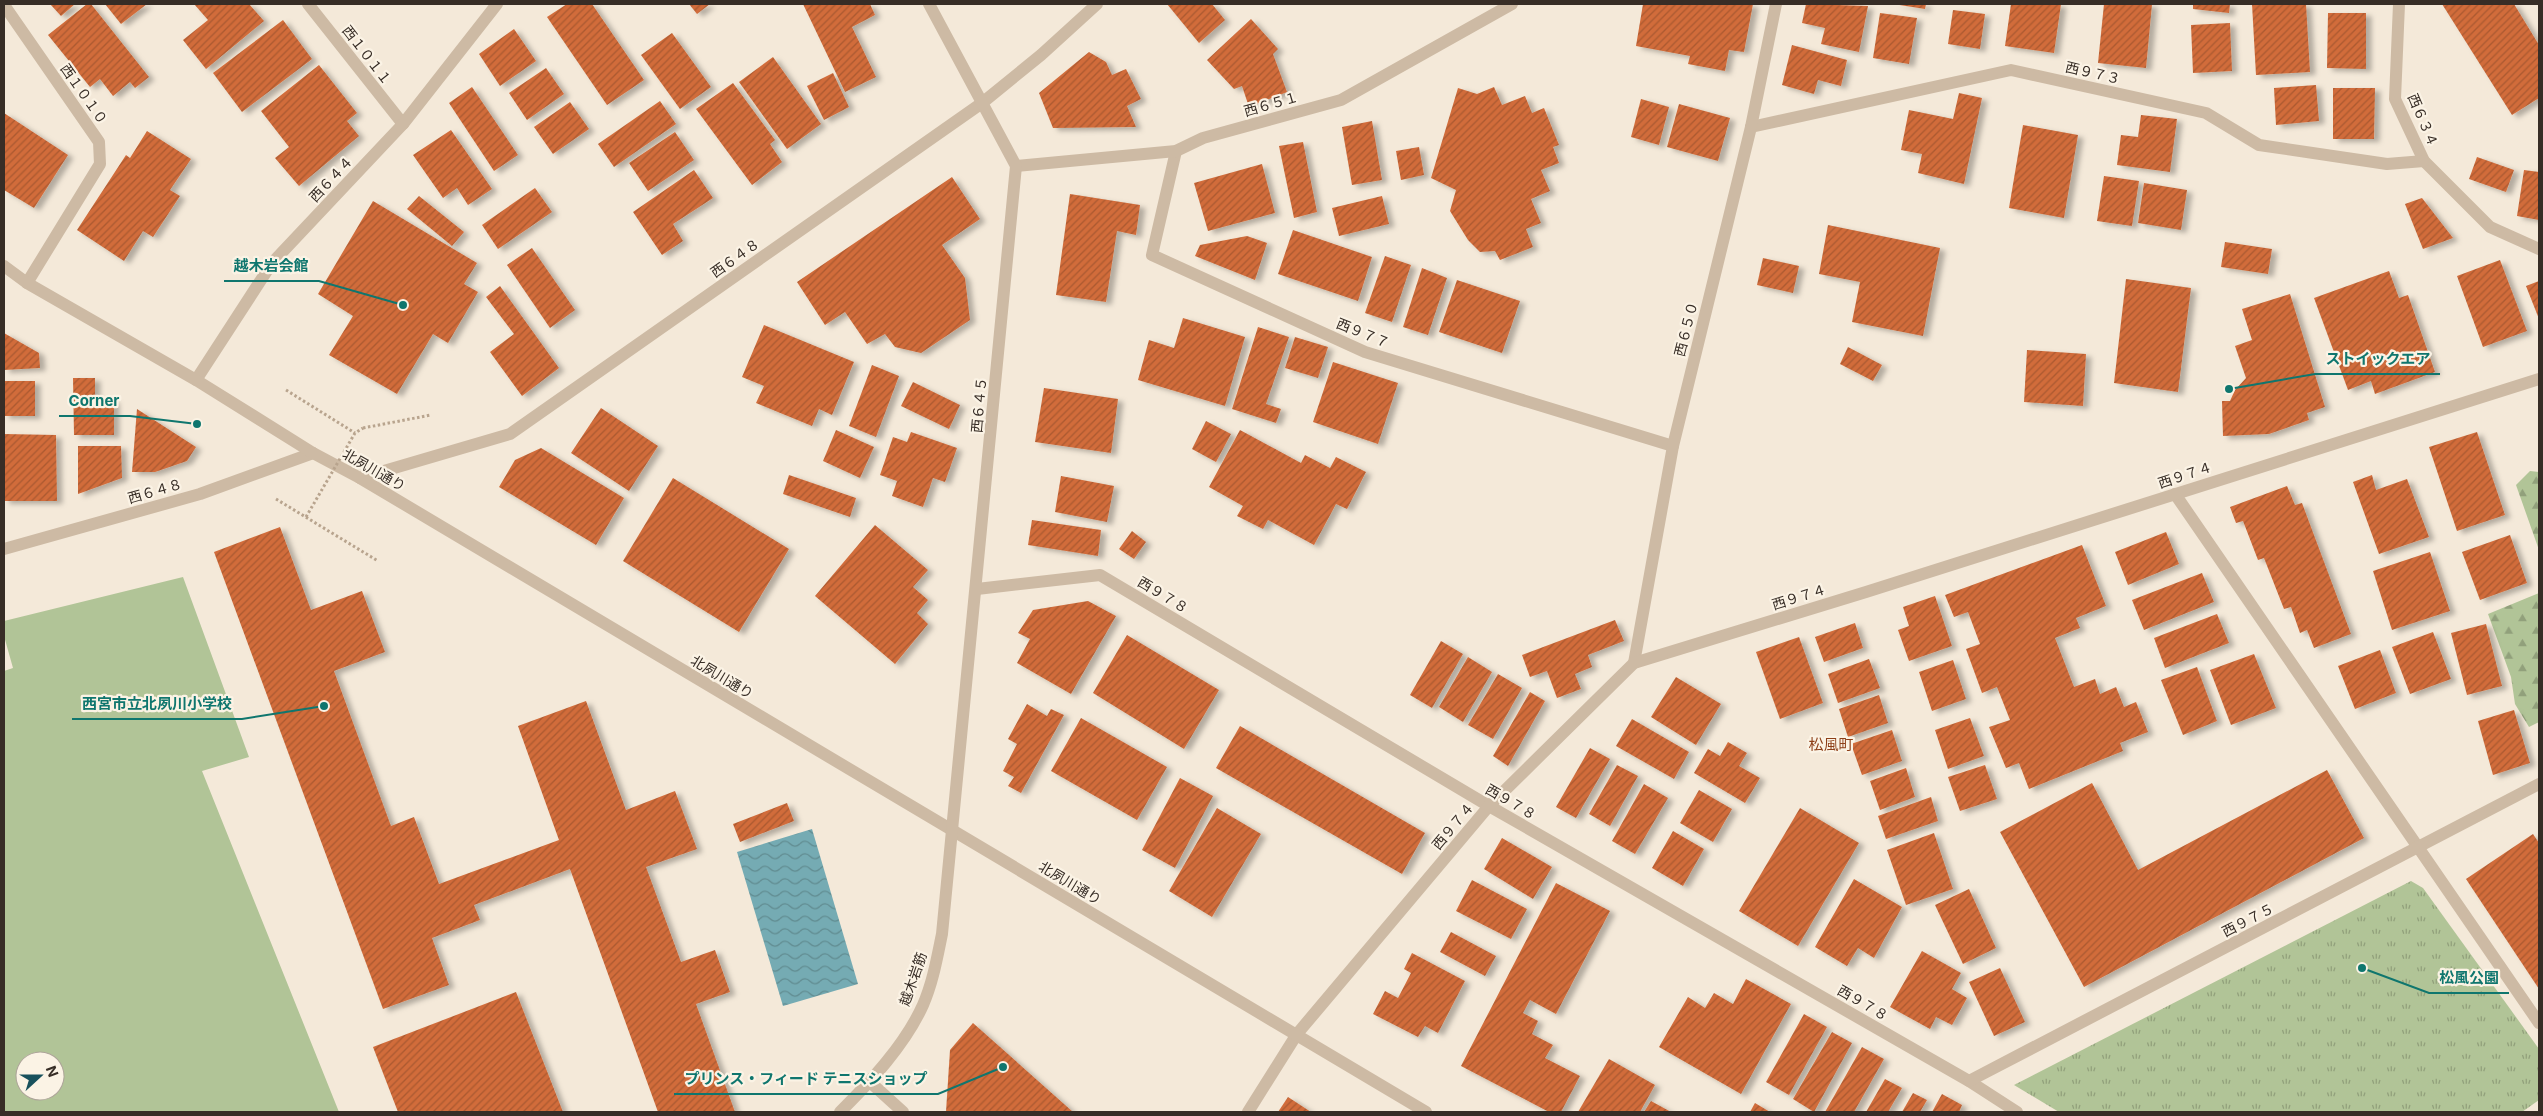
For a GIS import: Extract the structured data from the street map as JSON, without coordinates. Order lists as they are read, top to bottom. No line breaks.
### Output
{"streets":{"street":["西１０１１","西９７３","西１０１０","西６５１","西６３４","西６４４","西６４８","西６５０","西９７７","西６４５","北夙川通り","西９７４","西９７８","西９７５","越木岩筋"]},"crossings":[["西１０１１","西６４４"],["西９７３","西６３４"],["西９７３","西６５０"],["西１０１０","北夙川通り"],["西６５１","西９７７"],["西６５１","西６４５"],["西６４４","北夙川通り"],["西６４８","北夙川通り"],["西６５０","西９７７"],["西６５０","西９７４"],["西６４５","北夙川通り"],["西６４５","西９７８"],["西６４５","越木岩筋"],["北夙川通り","西９７４"],["北夙川通り","越木岩筋"],["西９７４","西９７８"],["西９７８","西９７５"]],"districts":["松風町"],"places":["越木岩会館","ストイックエア","Corner","西宮市立北夙川小学校","松風公園","プリンス・フィード テニスショップ"],"north":"right"}
